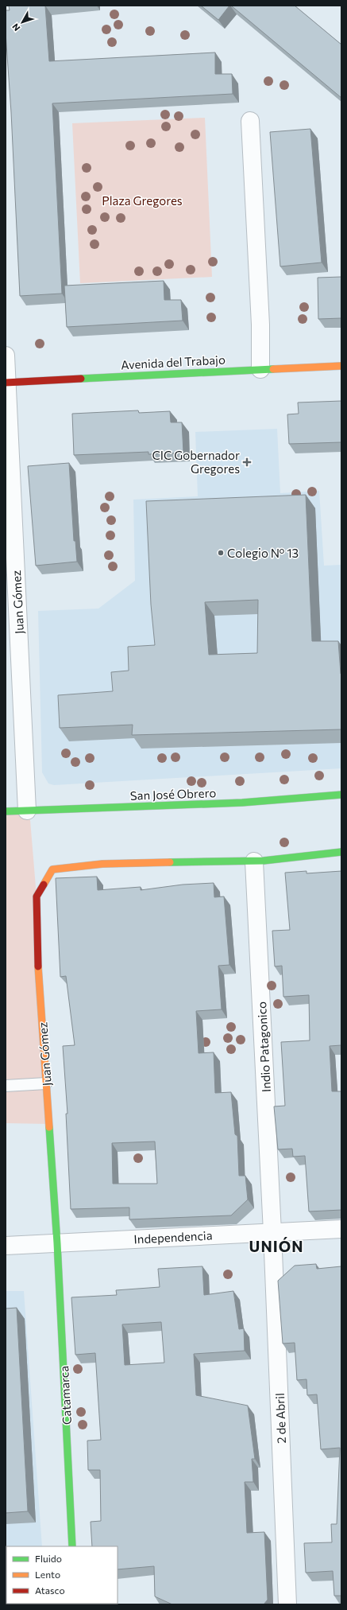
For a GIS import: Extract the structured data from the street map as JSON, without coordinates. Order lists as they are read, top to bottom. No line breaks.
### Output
{"streets":{"street":["Avenida del Trabajo","Juan Gómez","San José Obrero","Indio Patagonico","Independencia","Catamarca","2 de Abril"]},"crossings":[["Avenida del Trabajo","Juan Gómez"],["Juan Gómez","San José Obrero"],["Juan Gómez","Indio Patagonico"],["Juan Gómez","Independencia"],["Juan Gómez","Catamarca"],["Indio Patagonico","Independencia"],["Indio Patagonico","2 de Abril"],["Independencia","Catamarca"],["Independencia","2 de Abril"]],"districts":["UNIÓN"],"parks":["Plaza Gregores"],"places":{"health":["CIC Gobernador Gregores"],"other":["Colegio Nº 13"]},"legend":["Fluido","Lento","Atasco"],"north":"bottom left"}
